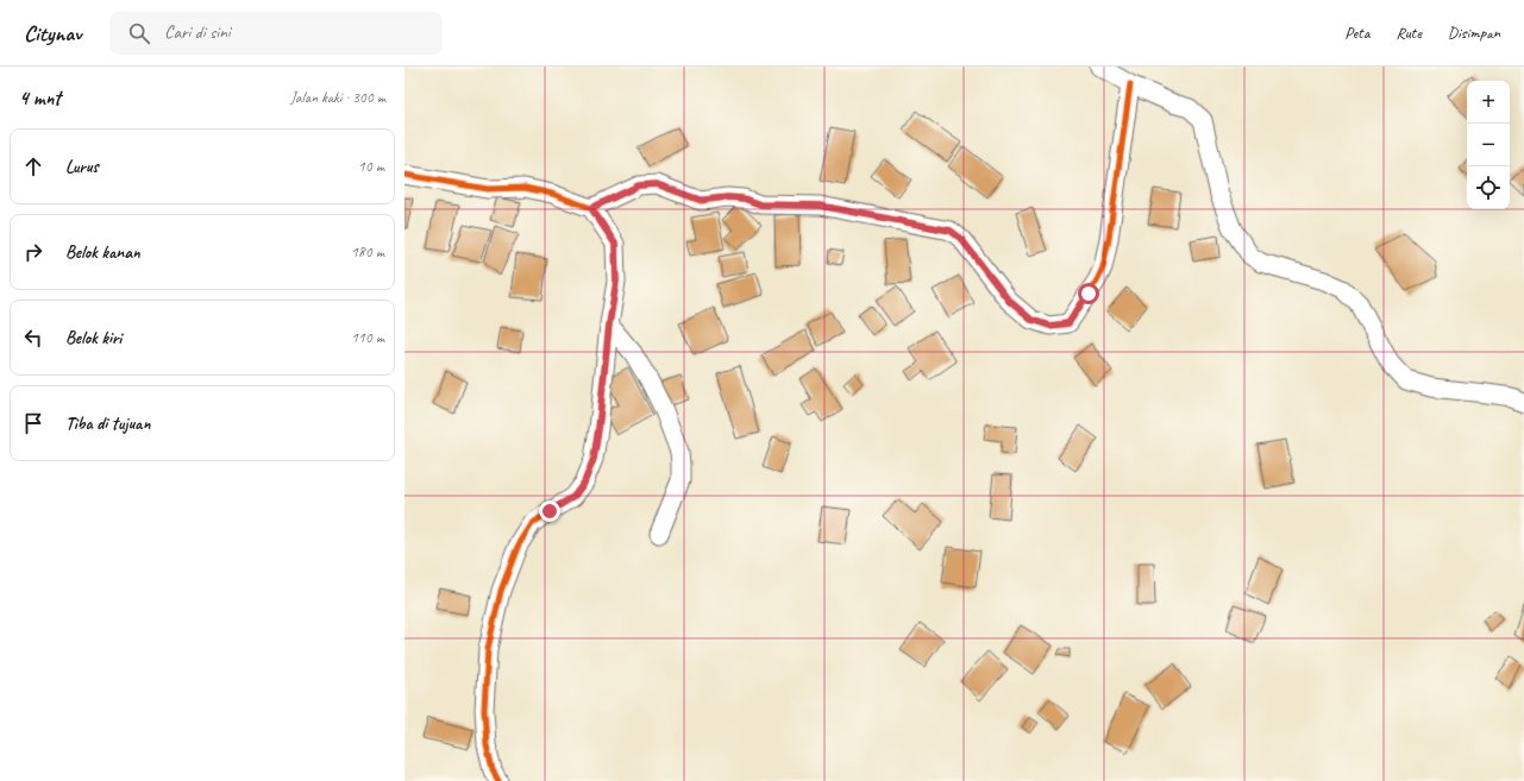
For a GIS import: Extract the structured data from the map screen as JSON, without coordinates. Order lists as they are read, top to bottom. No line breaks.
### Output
{"page":{"header":"Citynav","search":"Cari di sini","nav":["Peta","Rute","Disimpan"],"heading":["4 mnt","Jalan kaki · 300 m"],"map_buttons":["+","−"],"list":[["Lurus","10 m"],["Belok kanan","180 m"],["Belok kiri","110 m"],"Tiba di tujuan"]}}
